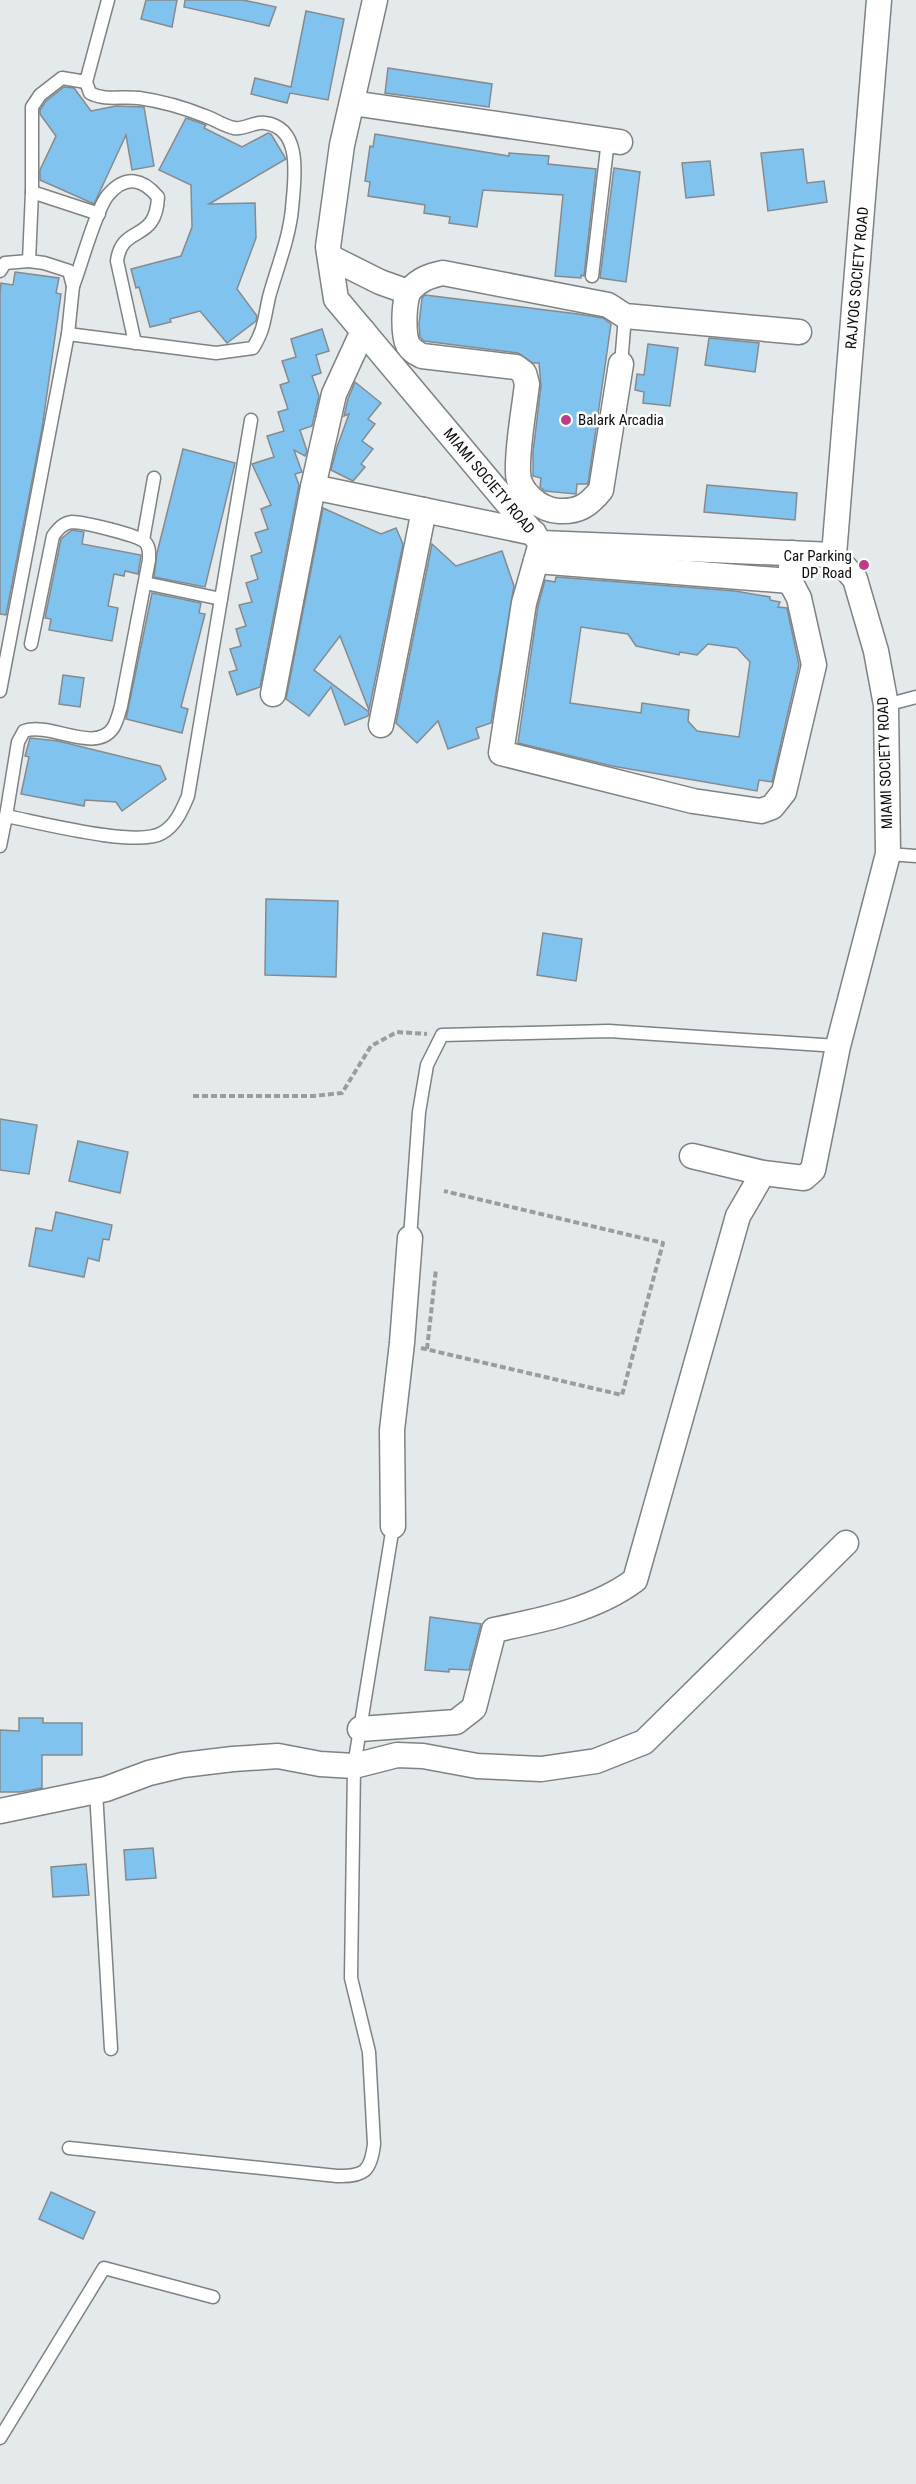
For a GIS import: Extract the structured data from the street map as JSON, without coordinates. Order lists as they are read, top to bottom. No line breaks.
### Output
{"streets":{"street":["RAJYOG SOCIETY ROAD","MIAMI SOCIETY ROAD"]},"crossings":[["RAJYOG SOCIETY ROAD","MIAMI SOCIETY ROAD"]],"places":["Balark Arcadia","Car Parking DP Road"]}
